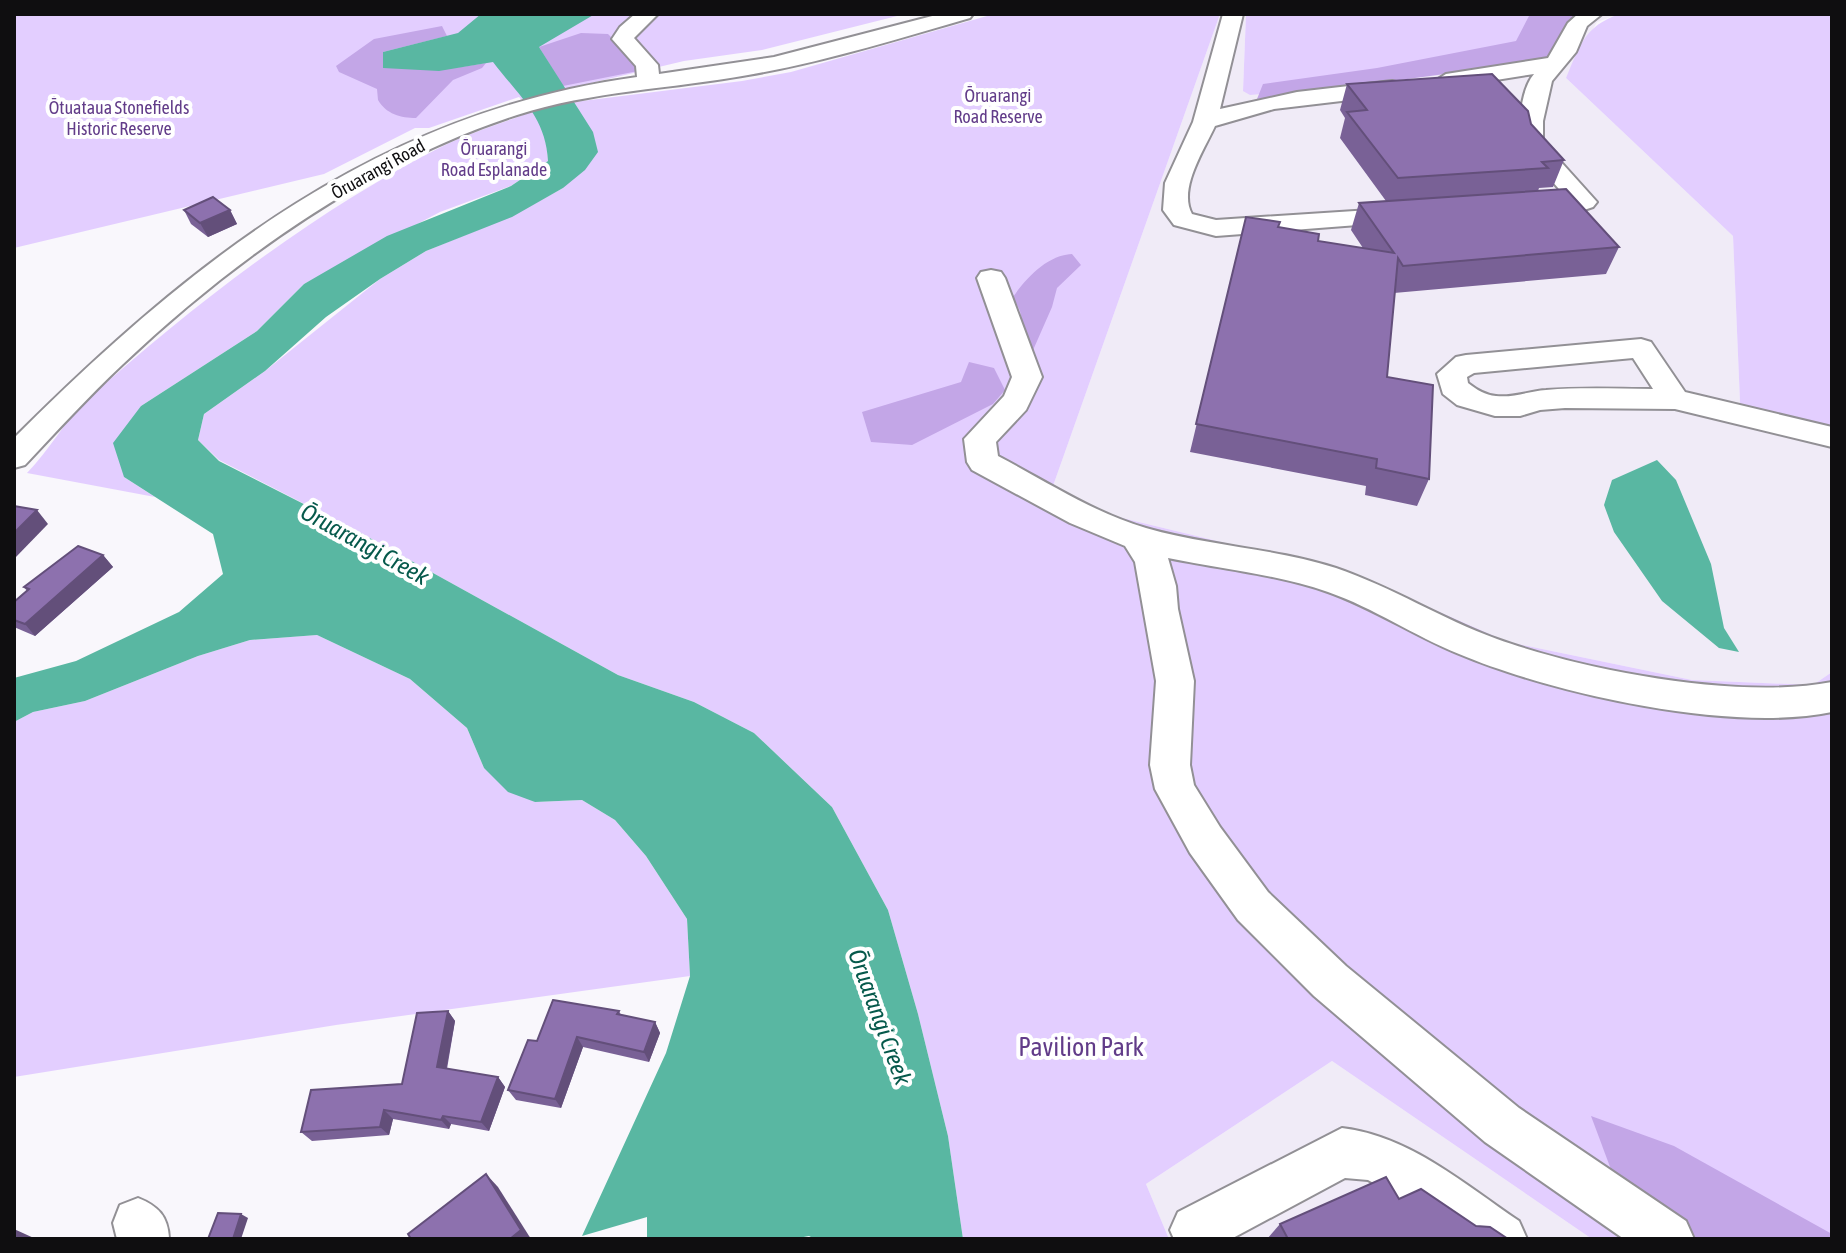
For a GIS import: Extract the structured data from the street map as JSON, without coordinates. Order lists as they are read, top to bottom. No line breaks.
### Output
{"streets":{"street":["Ōruarangi Road"]},"water":["Ōruarangi Creek"],"parks":["Ōruarangi Road Reserve","Ōtuataua Stonefields Historic Reserve","Ōruarangi Road Esplanade","Pavilion Park"]}
